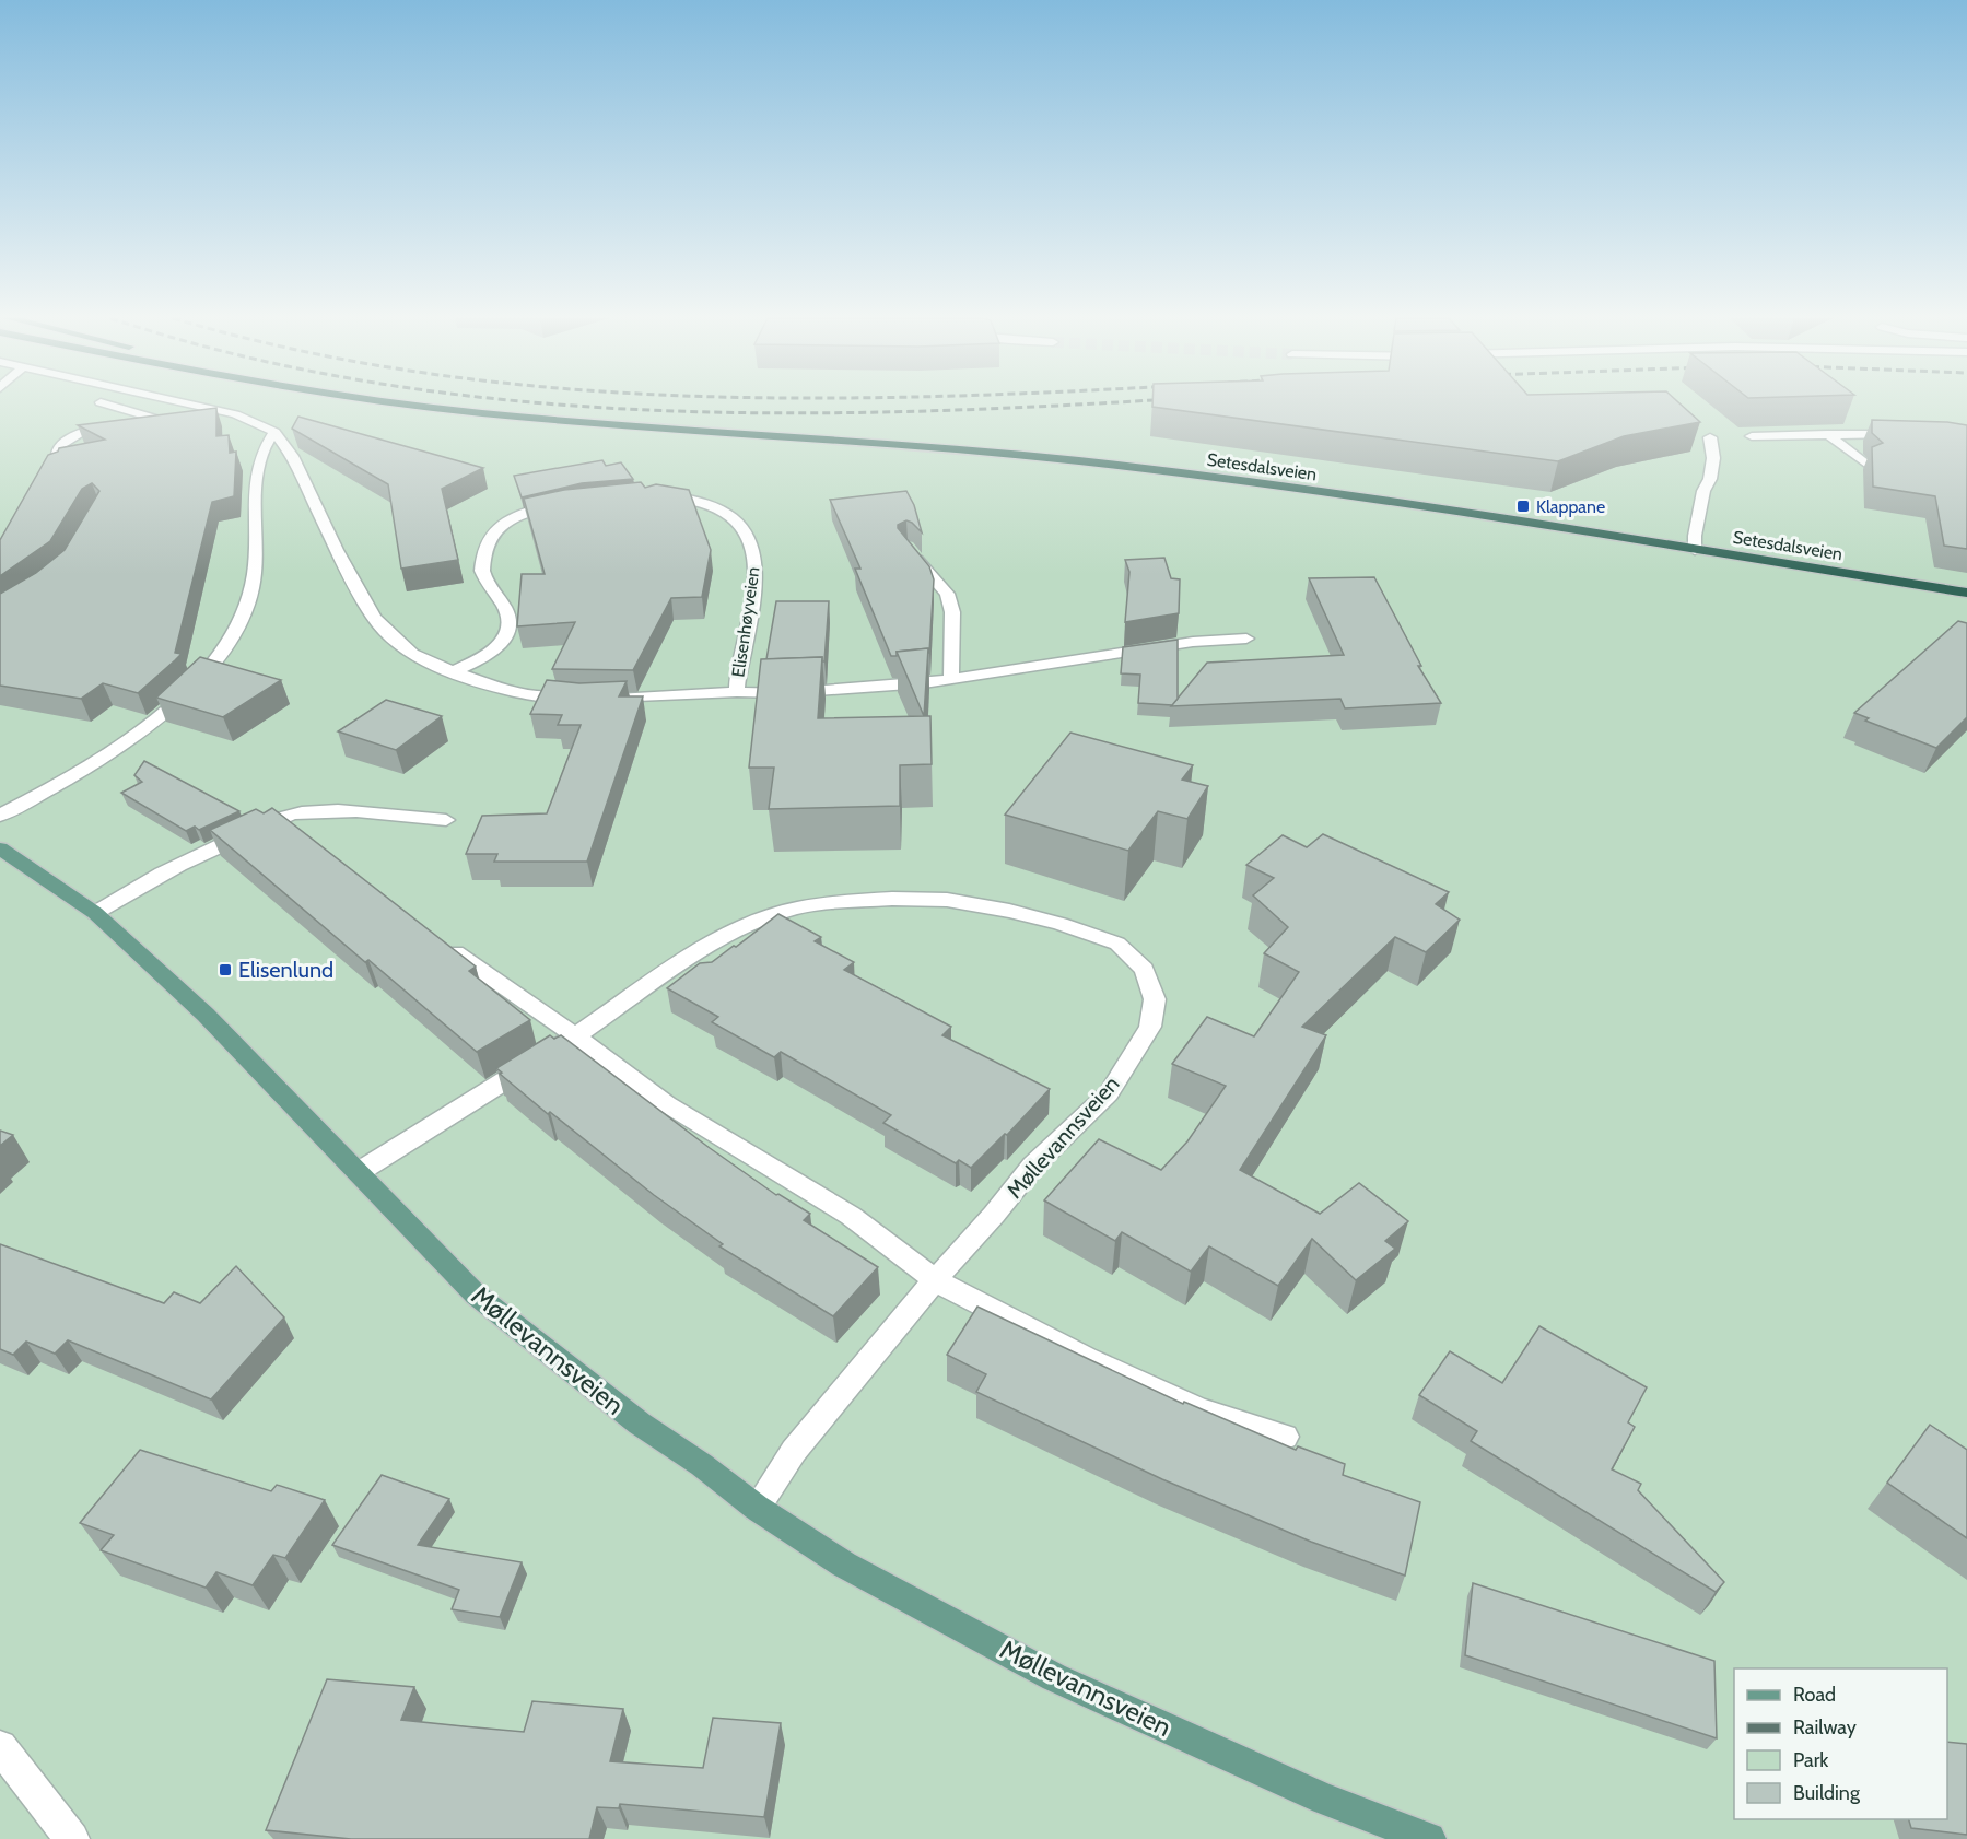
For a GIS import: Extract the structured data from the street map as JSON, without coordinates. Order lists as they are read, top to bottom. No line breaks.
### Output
{"streets":{"highway":["Setesdalsveien"],"main road":["Møllevannsveien"],"street":["Elisenhøyveien"]},"places":{"transit":["Klappane","Elisenlund"]},"legend":["Road","Railway","Park","Building"]}
